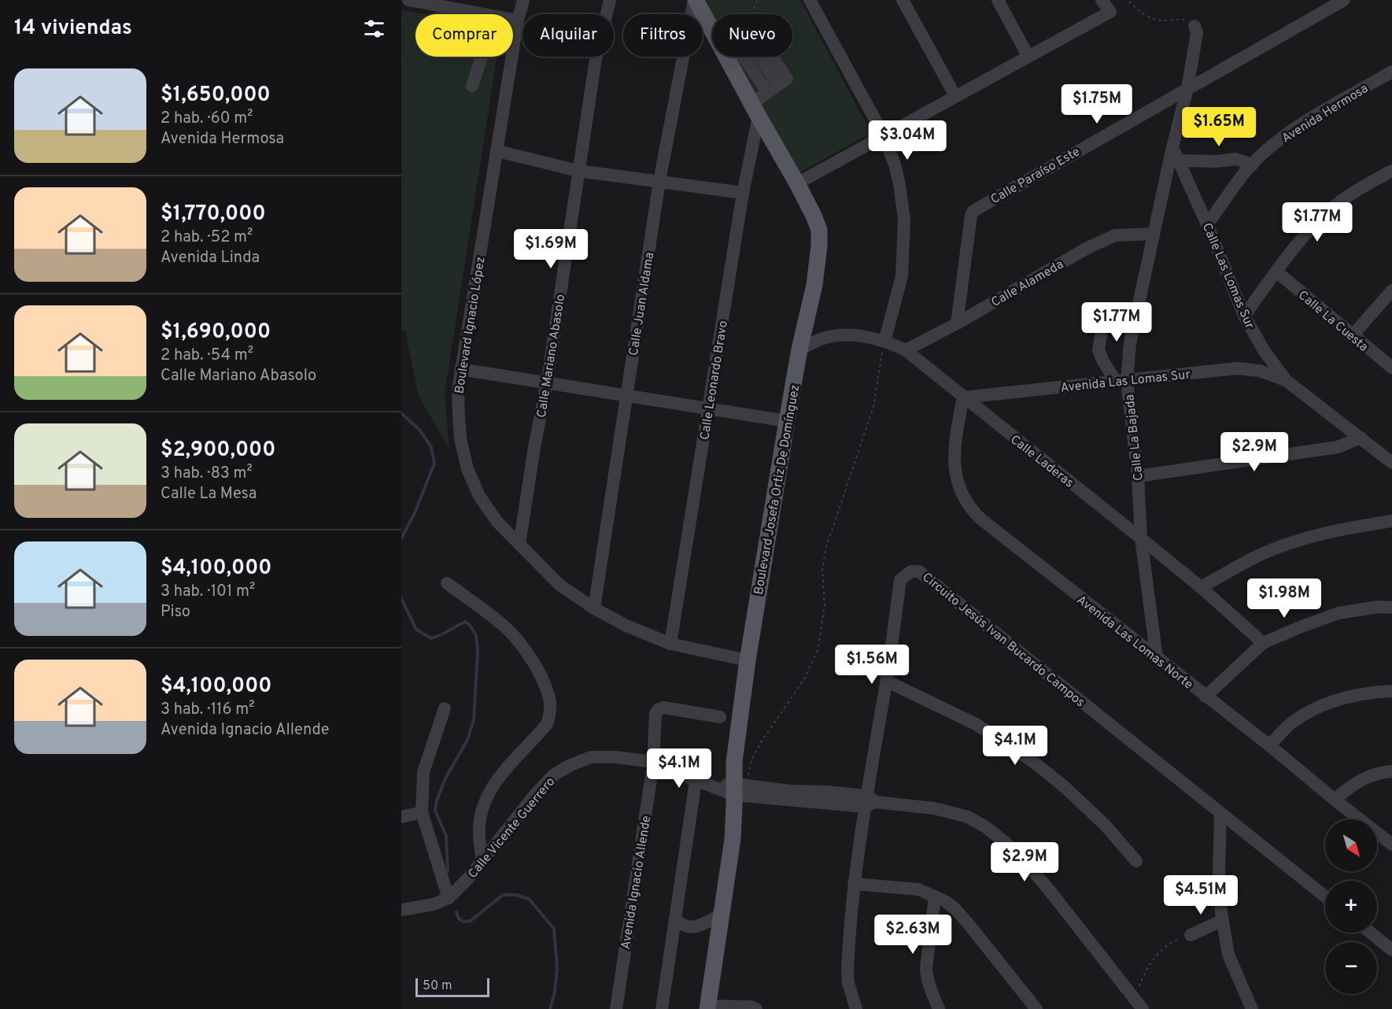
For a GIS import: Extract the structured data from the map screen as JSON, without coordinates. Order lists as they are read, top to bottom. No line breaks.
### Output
{"streets":{"main road":["Boulevard Josefa Ortiz De Domínguez"],"street":["Avenida Hermosa","Calle Paraíso Este","Calle Las Lomas Sur","Calle Alameda","Calle Juan Aldama","Calle La Cuesta","Boulevard Ignacio López","Calle Mariano Abasolo","Calle Leonardo Bravo","Avenida Las Lomas Sur","Calle La Bajada","Calle Laderas","Circuito Jesús Ivan Bucardo Campos","Avenida Las Lomas Norte","Calle Vicente Guerrero","Avenida Ignacio Allende"]},"crossings":[["Avenida Hermosa","Calle Las Lomas Sur"],["Calle Paraíso Este","Calle Alameda"],["Calle Paraíso Este","Calle La Bajada"],["Calle Las Lomas Sur","Avenida Las Lomas Sur"],["Calle Las Lomas Sur","Calle La Bajada"],["Calle Alameda","Calle La Bajada"],["Calle Alameda","Calle Laderas"],["Calle Juan Aldama","Boulevard Ignacio López"],["Calle Juan Aldama","Boulevard Josefa Ortiz De Domínguez"],["Boulevard Ignacio López","Calle Mariano Abasolo"],["Boulevard Ignacio López","Calle Leonardo Bravo"],["Boulevard Ignacio López","Boulevard Josefa Ortiz De Domínguez"],["Calle Leonardo Bravo","Boulevard Josefa Ortiz De Domínguez"],["Avenida Las Lomas Sur","Calle La Bajada"],["Avenida Las Lomas Sur","Calle Laderas"],["Avenida Las Lomas Sur","Avenida Las Lomas Norte"],["Calle La Bajada","Calle Laderas"],["Calle La Bajada","Avenida Las Lomas Norte"],["Calle Laderas","Boulevard Josefa Ortiz De Domínguez"],["Calle Laderas","Avenida Las Lomas Norte"],["Calle Vicente Guerrero","Avenida Ignacio Allende"]],"scale_bar":"50 m","north":"bottom right","page":{"heading":"14 viviendas","chip":["Comprar","Alquilar","Filtros","Nuevo"],"list":[{"name":"$1,650,000","note":"2 hab. · 60 m² · Avenida Hermosa"},{"name":"$1,770,000","note":"2 hab. · 52 m² · Avenida Linda"},{"name":"$1,690,000","note":"2 hab. · 54 m² · Calle Mariano Abasolo"},{"name":"$2,900,000","note":"3 hab. · 83 m² · Calle La Mesa"},{"name":"$4,100,000","note":"3 hab. · 101 m² · Piso"},{"name":"$4,100,000","note":"3 hab. · 116 m² · Avenida Ignacio Allende"}],"price":["$1.75M","$1.65M","$3.04M","$1.77M","$1.69M","$1.77M","$2.9M","$1.98M","$1.56M","$4.1M","$4.1M","$2.9M","$4.51M","$2.63M"],"map_buttons":["+","−"],"scale":"50 m"}}
